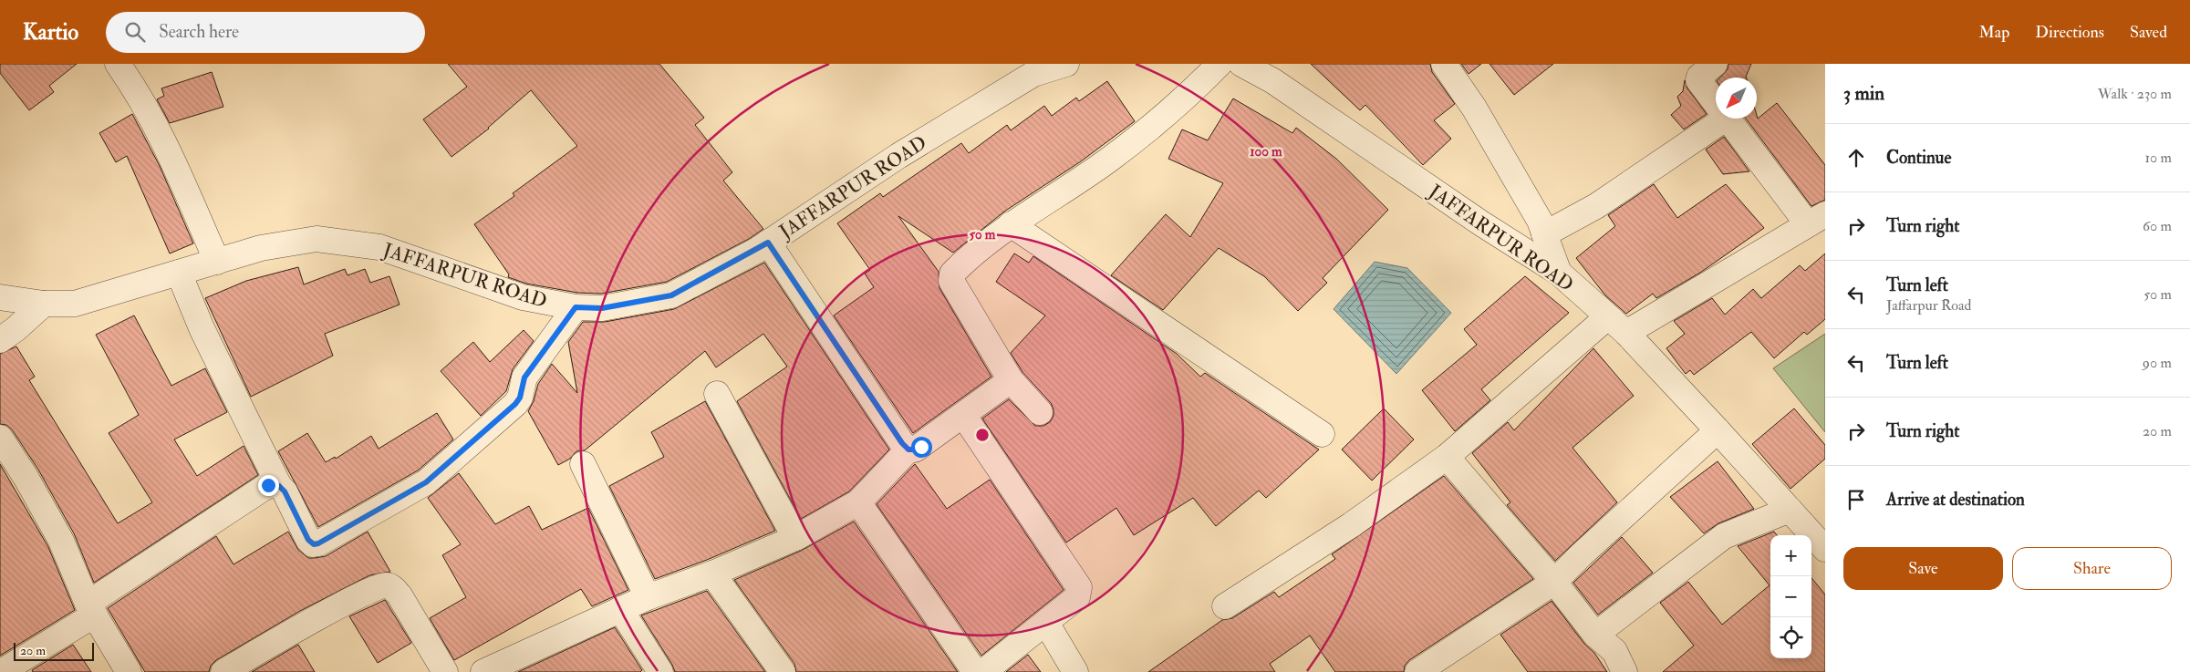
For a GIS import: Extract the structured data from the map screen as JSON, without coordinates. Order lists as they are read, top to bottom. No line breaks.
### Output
{"streets":{"street":["JAFFARPUR ROAD"]},"scale_bar":"20 m","north":"bottom left","page":{"header":"Kartio","search":"Search here","nav":["Map","Directions","Saved"],"heading":["3 min","Walk · 230 m"],"list":[["Continue","10 m"],["Turn right","60 m"],["Turn left","Jaffarpur Road","50 m"],["Turn left","90 m"],["Turn right","20 m"],"Arrive at destination"],"buttons":["Save","Share"],"map_buttons":["+","−"],"scale":"20 m"},"rings":["100 m","50 m"]}
